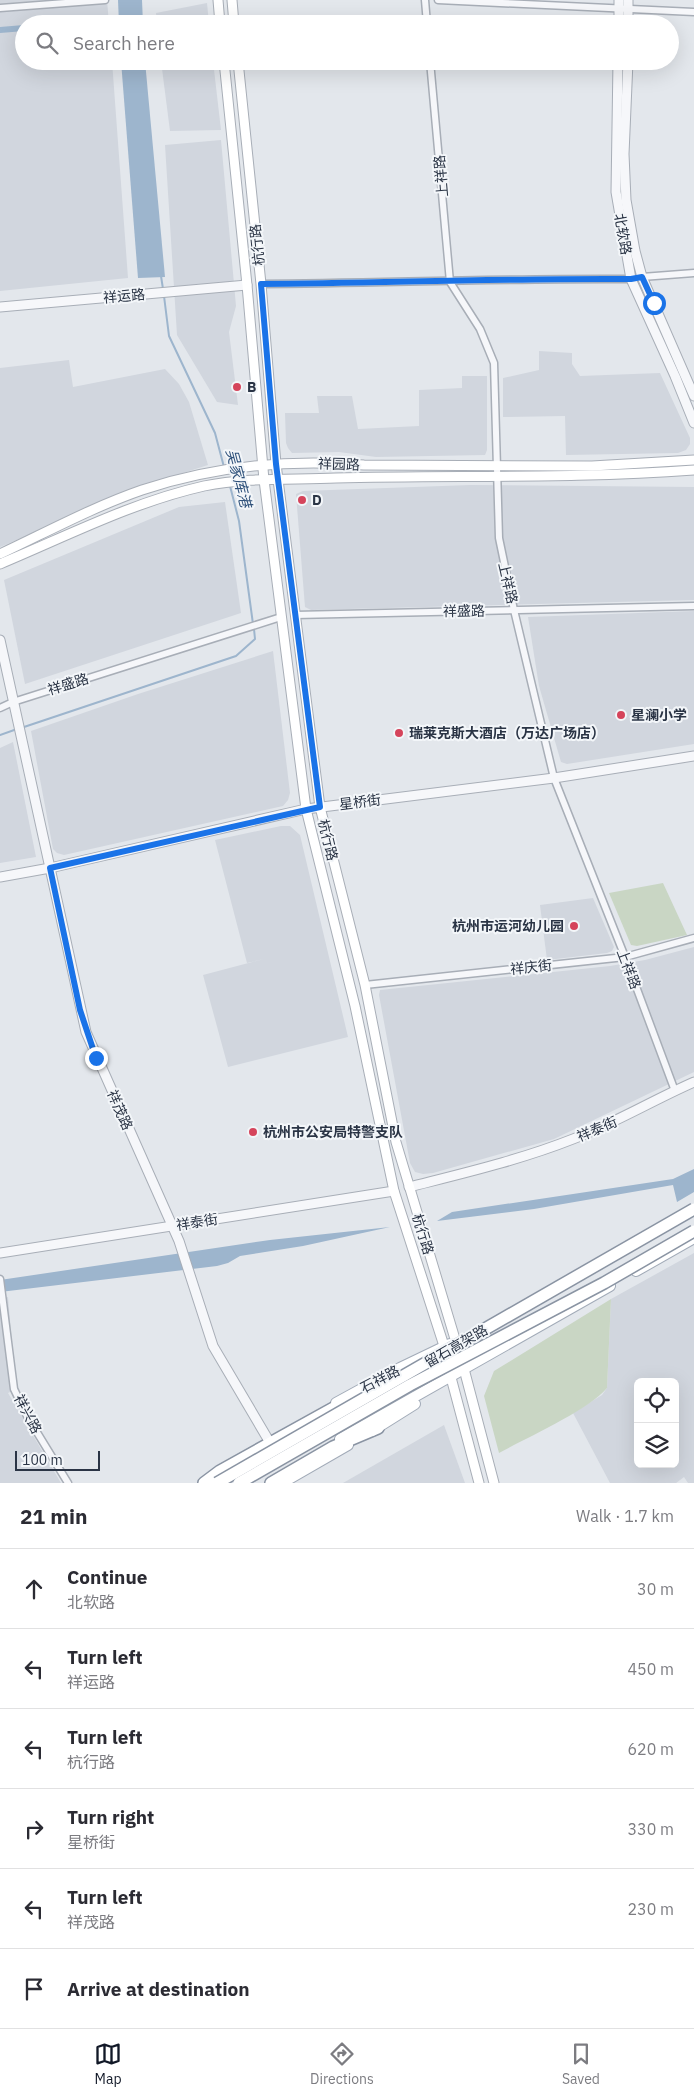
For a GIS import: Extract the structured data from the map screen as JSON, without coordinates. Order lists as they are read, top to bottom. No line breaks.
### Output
{"streets":{"highway":["留石高架路"],"main road":["杭行路","祥园路","石祥路"],"street":["上祥路","北软路","祥运路","祥盛路","星桥街","祥庆街","祥茂路","祥泰街","祥兴路"]},"crossings":[["上祥路","祥园路"],["上祥路","祥盛路"],["上祥路","星桥街"],["上祥路","祥庆街"],["上祥路","祥泰街"],["杭行路","祥运路"],["杭行路","祥园路"],["杭行路","祥盛路"],["杭行路","星桥街"],["杭行路","祥庆街"],["杭行路","祥泰街"],["杭行路","石祥路"],["祥盛路","祥茂路"],["星桥街","祥茂路"],["祥茂路","祥泰街"],["祥茂路","石祥路"]],"water":["吴家库港"],"places":["B","D","星澜小学","瑞莱克斯大酒店（万达广场店）","杭州市运河幼儿园","杭州市公安局特警支队"],"scale_bar":"100 m","page":{"search":"Search here","scale":"100 m","heading":["21 min","Walk · 1.7 km"],"list":[["Continue","北软路","30 m"],["Turn left","祥运路","450 m"],["Turn left","杭行路","620 m"],["Turn right","星桥街","330 m"],["Turn left","祥茂路","230 m"],"Arrive at destination"],"nav":["Map","Directions","Saved"]}}
